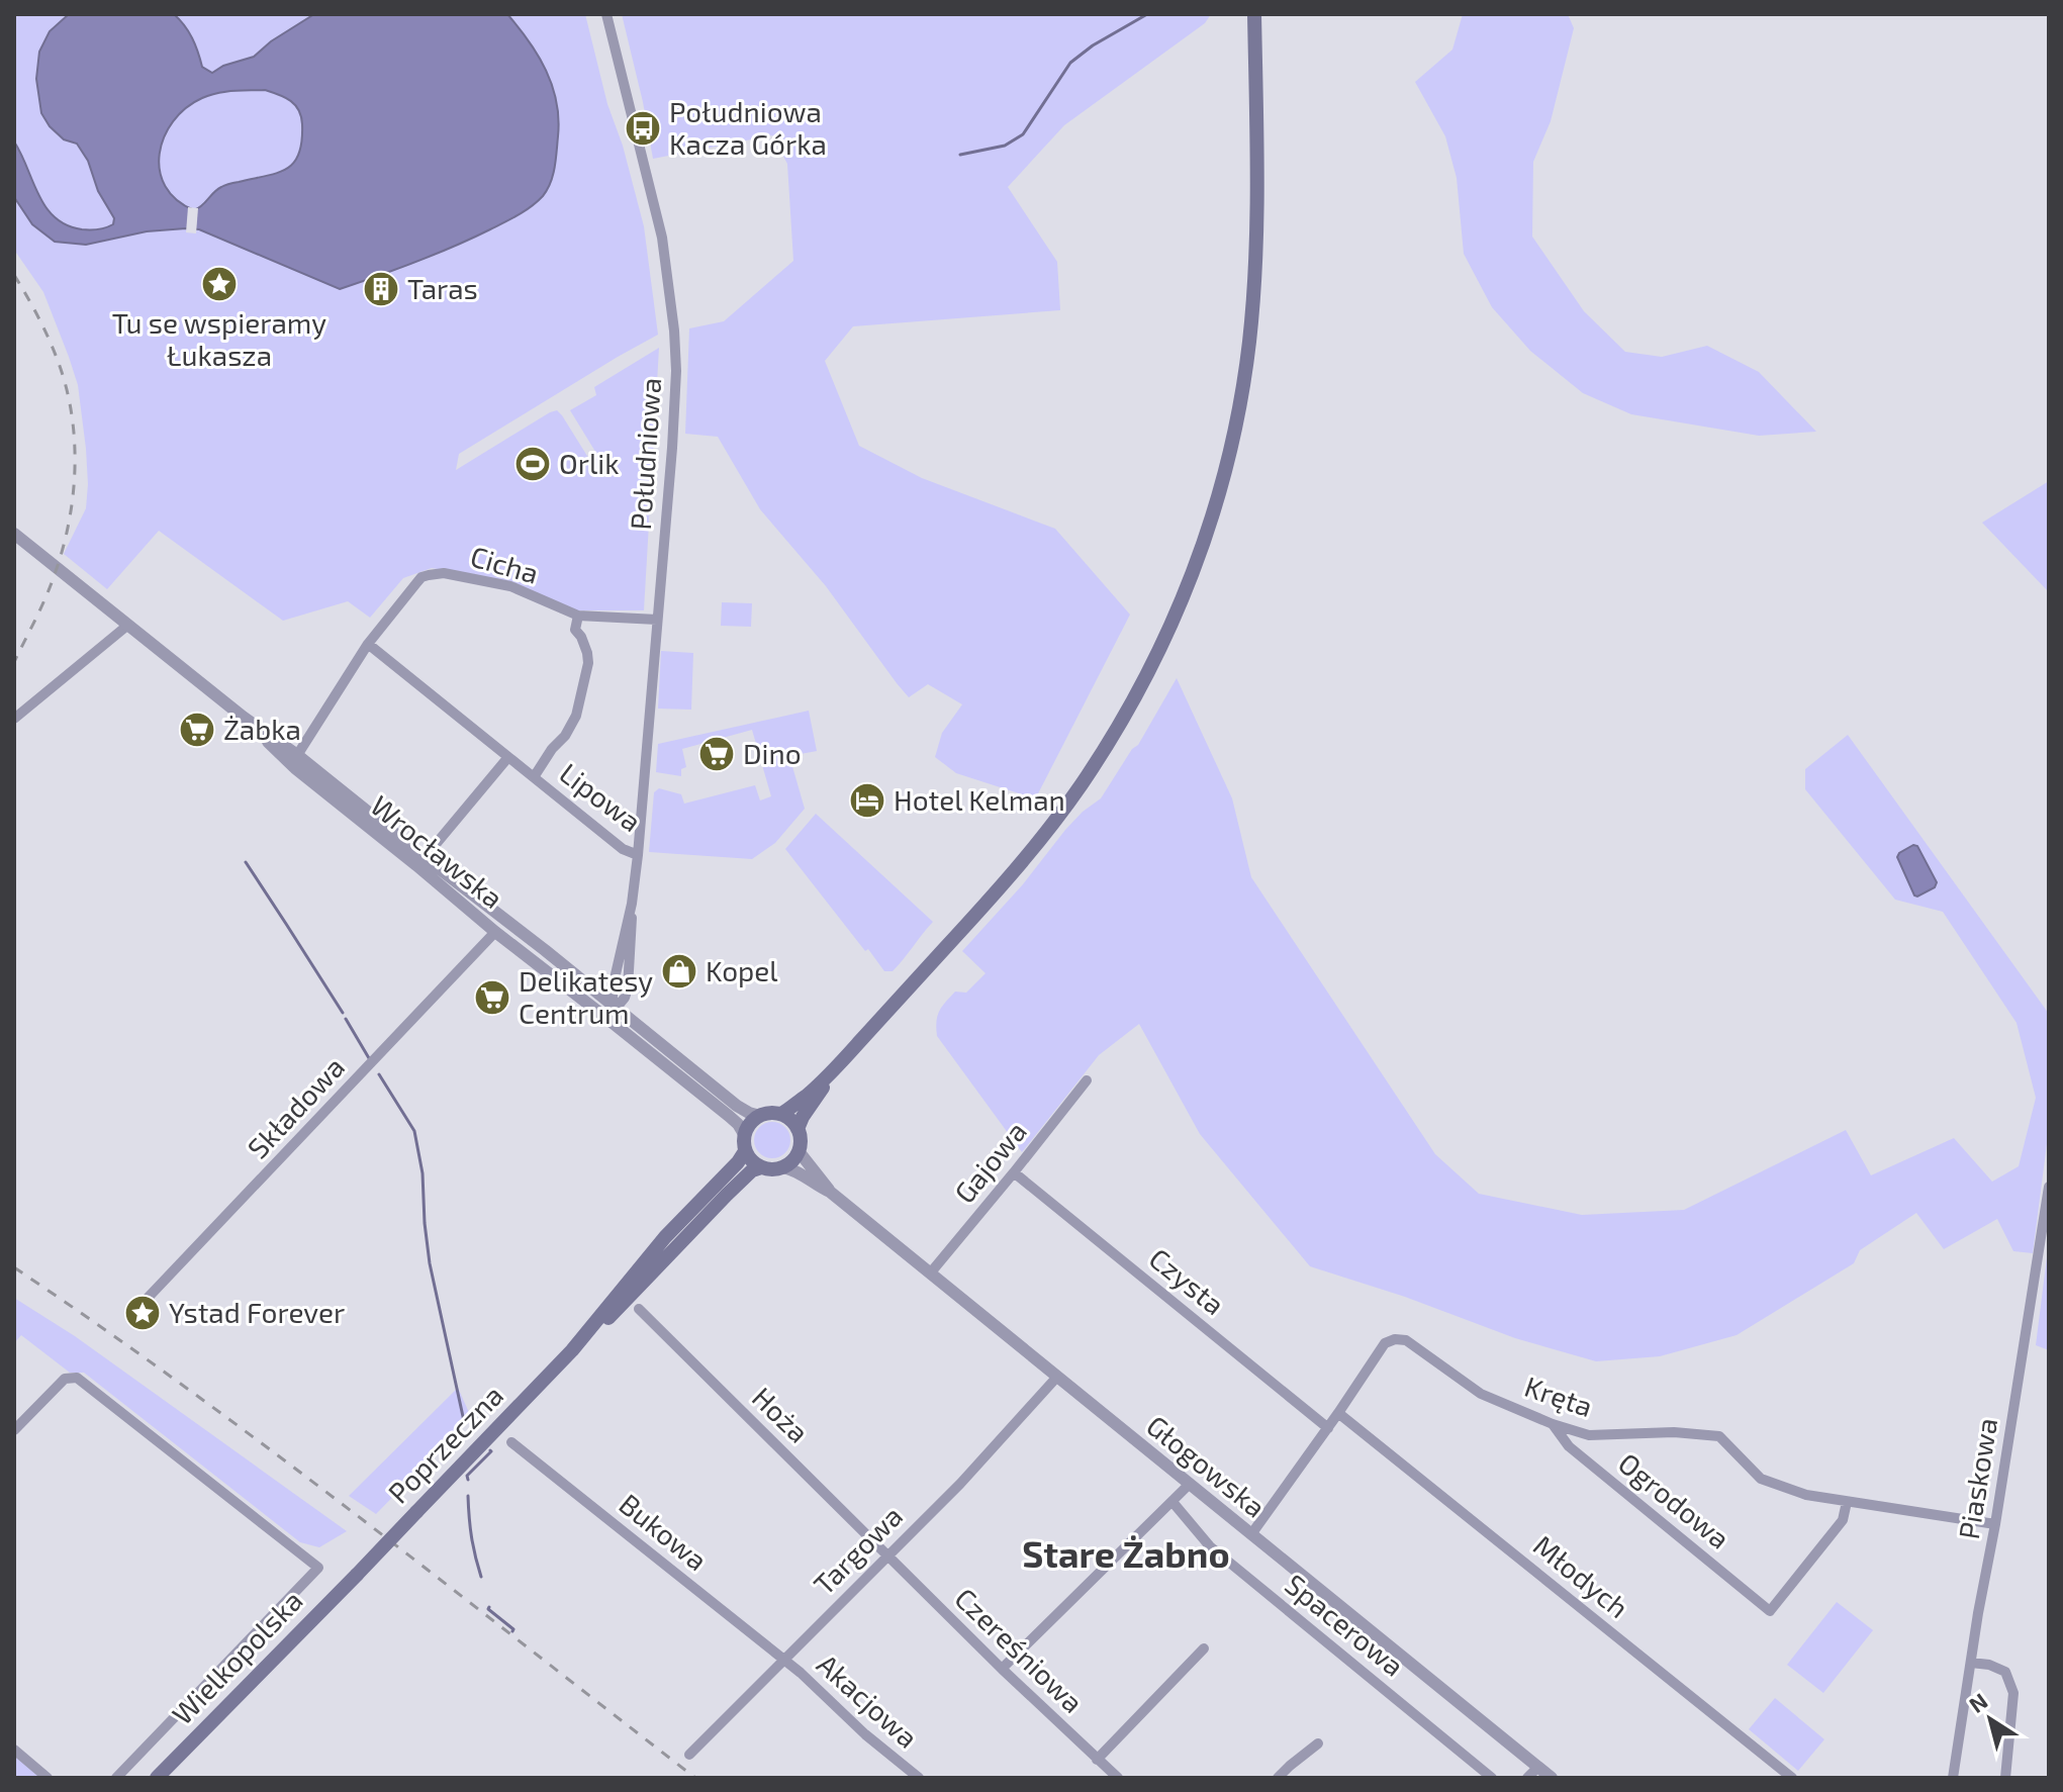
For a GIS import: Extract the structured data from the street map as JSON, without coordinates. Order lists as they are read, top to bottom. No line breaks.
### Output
{"streets":{"main road":["Poprzeczna","Wielkopolska"],"street":["Południowa","Cicha","Lipowa","Wrocławska","Składowa","Gajowa","Czysta","Kręta","Hoża","Głogowska","Piaskowa","Ogrodowa","Bukowa","Targowa","Młodych","Spacerowa","Czereśniowa","Akacjowa"]},"crossings":[["Południowa","Cicha"],["Południowa","Lipowa"],["Południowa","Wrocławska"],["Cicha","Lipowa"],["Cicha","Wrocławska"],["Wrocławska","Składowa"],["Gajowa","Czysta"],["Gajowa","Głogowska"],["Czysta","Kręta"],["Kręta","Głogowska"],["Kręta","Piaskowa"],["Kręta","Ogrodowa"],["Kręta","Młodych"],["Hoża","Targowa"],["Hoża","Czereśniowa"],["Poprzeczna","Głogowska"],["Poprzeczna","Wielkopolska"],["Głogowska","Targowa"],["Bukowa","Targowa"],["Bukowa","Akacjowa"],["Targowa","Czereśniowa"],["Targowa","Akacjowa"]],"districts":["Stare Żabno"],"places":{"bus stop":["Południowa Kacza Górka"],"place":["Tu se wspieramy Łukasza","Ystad Forever"],"building":["Taras"],"sports":["Orlik"],"supermarket":["Żabka","Dino","Delikatesy Centrum"],"hotel":["Hotel Kelman"],"shop":["Kopel"]},"north":"top left"}
